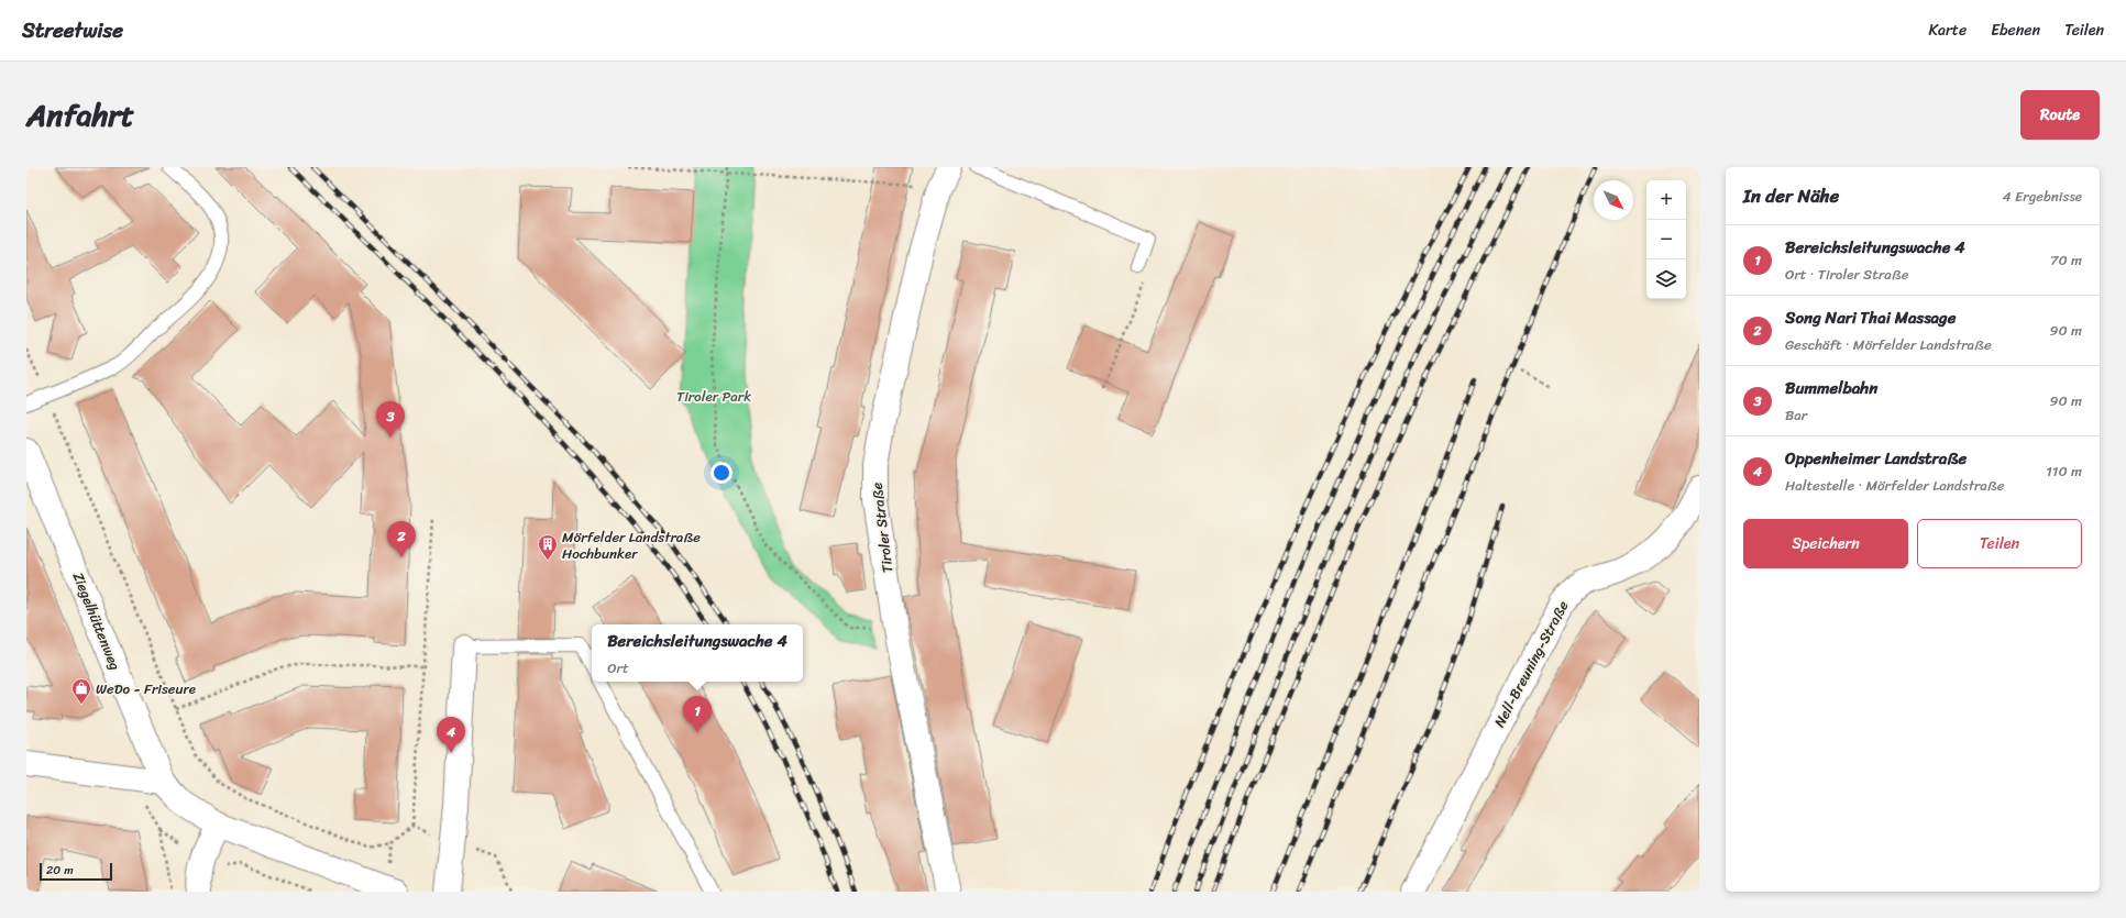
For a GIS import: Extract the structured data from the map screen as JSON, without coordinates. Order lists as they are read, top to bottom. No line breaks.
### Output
{"streets":{"street":["Tiroler Straße","Ziegelhüttenweg","Nell-Breuning-Straße"]},"parks":["Tiroler Park"],"places":{"building":["Mörfelder Landstraße Hochbunker"],"shop":["WeDo - Friseure"]},"scale_bar":"20 m","north":"bottom right","page":{"header":"Streetwise","nav":["Karte","Ebenen","Teilen"],"title":"Anfahrt","buttons":["Route",["Speichern","Teilen"]],"heading":["In der Nähe","4 Ergebnisse"],"map_buttons":["+","−"],"list":[{"mark":"1","name":"Bereichsleitungswache 4","note":"Ort · Tiroler Straße","value":"70 m"},{"mark":"2","name":"Song Nari Thai Massage","note":"Geschäft · Mörfelder Landstraße","value":"90 m"},{"mark":"3","name":"Bummelbahn","note":"Bar","value":"90 m"},{"mark":"4","name":"Oppenheimer Landstraße","note":"Haltestelle · Mörfelder Landstraße","value":"110 m"}],"pins":["3","2","1","4"],"popup":["Bereichsleitungswache 4","Ort"],"scale":"20 m"}}
